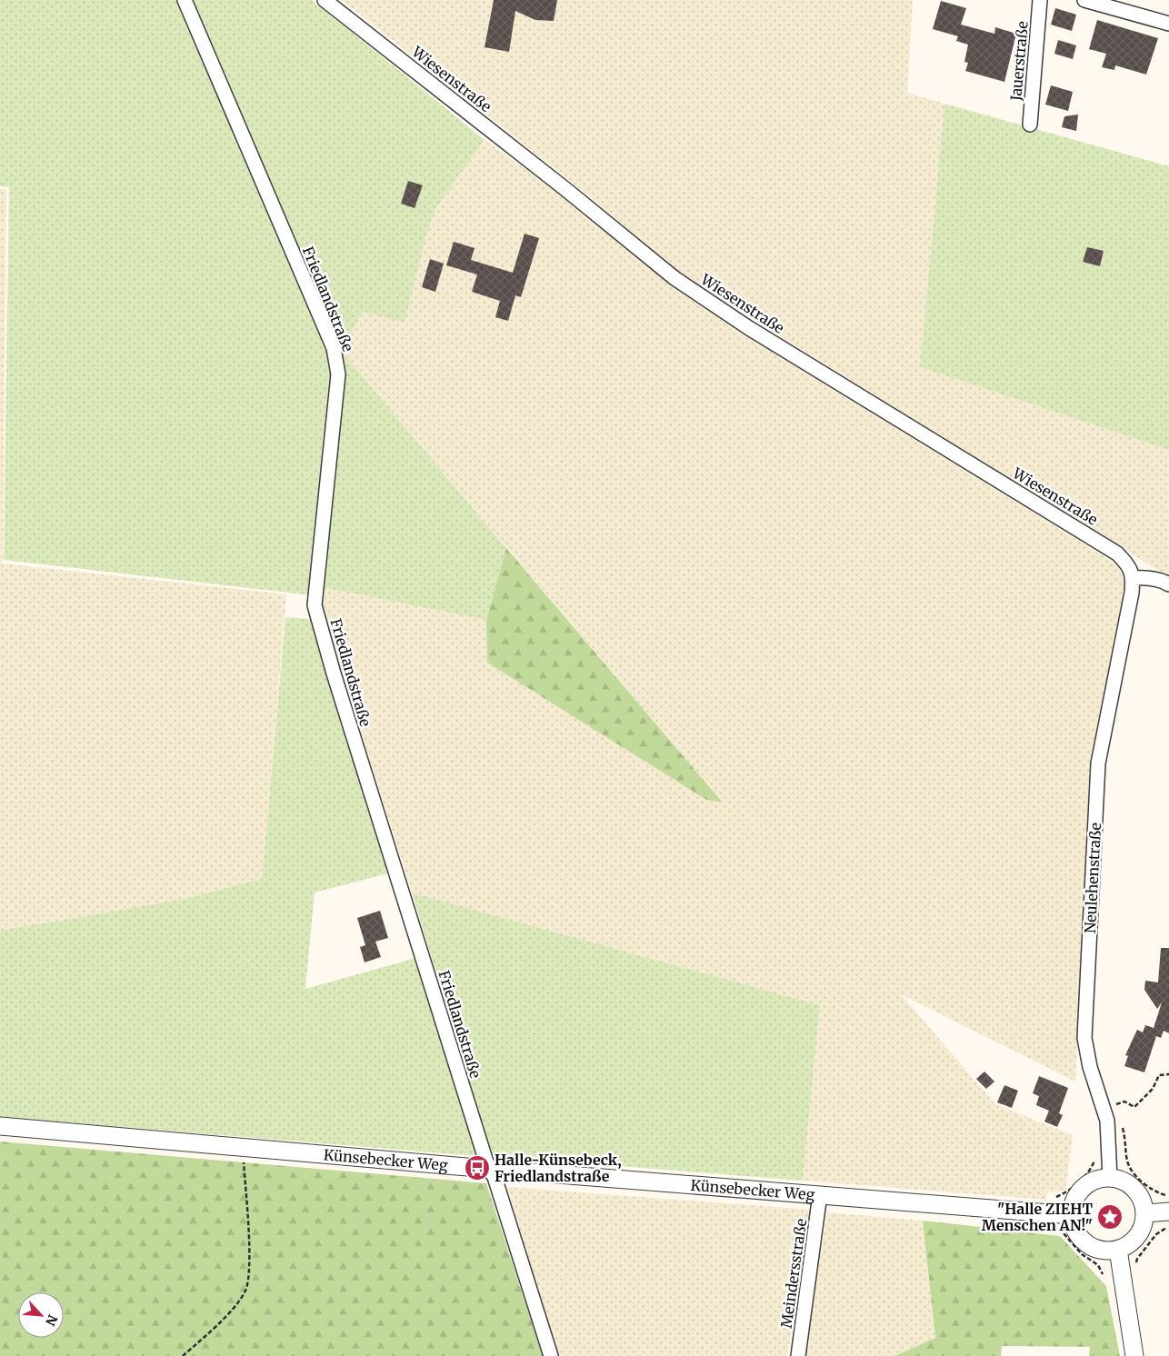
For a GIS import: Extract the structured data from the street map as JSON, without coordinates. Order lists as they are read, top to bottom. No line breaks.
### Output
{"streets":{"street":["Jauerstraße","Wiesenstraße","Friedlandstraße","Neulehenstraße","Künsebecker Weg","Meindersstraße"]},"crossings":[["Wiesenstraße","Neulehenstraße"],["Friedlandstraße","Künsebecker Weg"],["Neulehenstraße","Künsebecker Weg"],["Künsebecker Weg","Meindersstraße"]],"places":{"bus stop":["Halle-Künsebeck, Friedlandstraße"],"place":["\"Halle ZIEHT Menschen AN!\""]},"north":"bottom right"}
